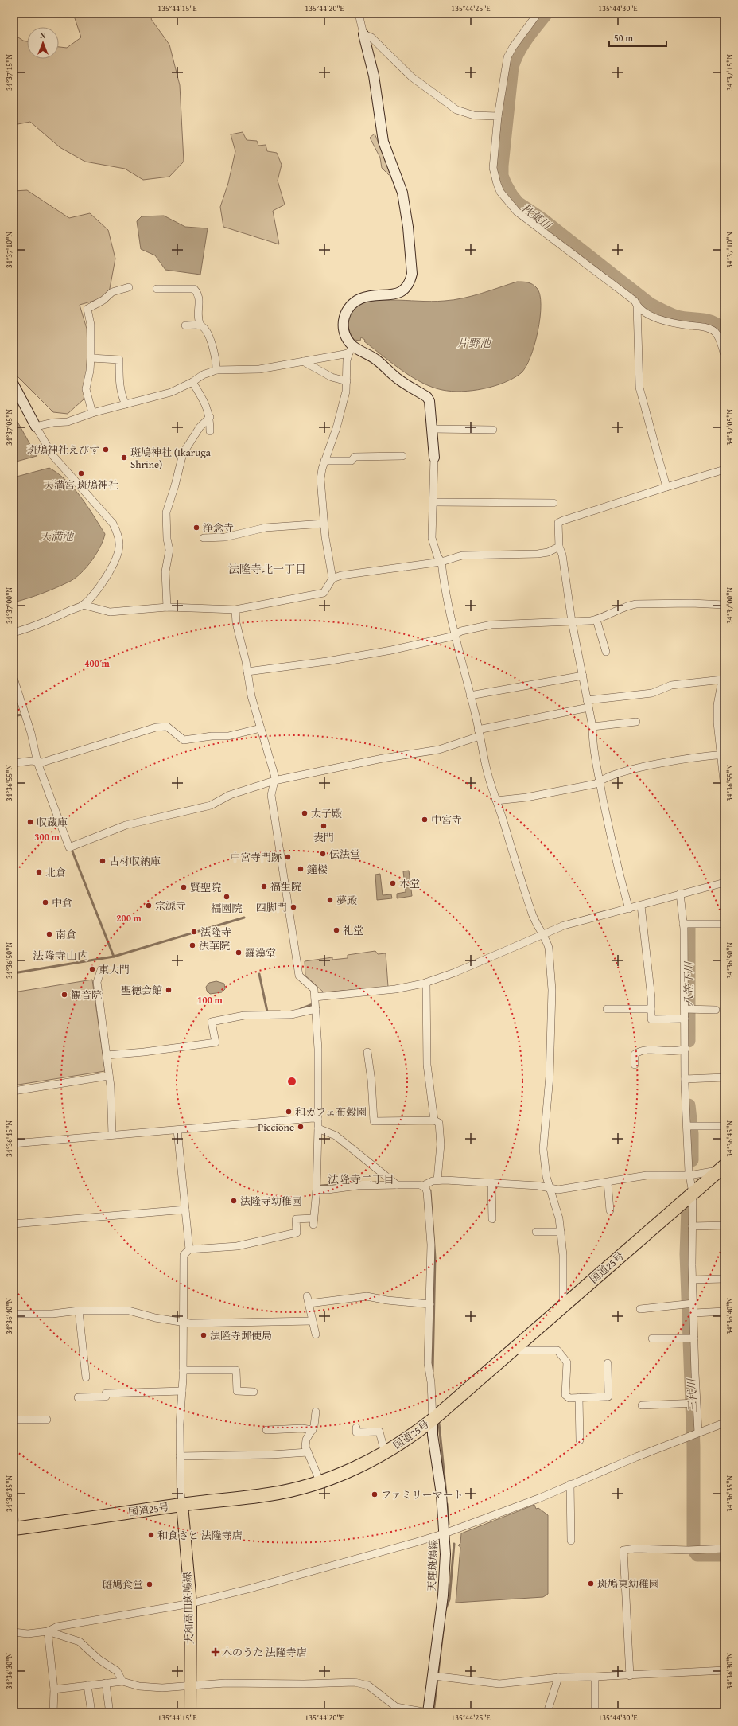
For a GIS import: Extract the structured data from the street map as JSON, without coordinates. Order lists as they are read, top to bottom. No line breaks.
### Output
{"streets":{"highway":["国道25号"],"main road":["大和高田斑鳩線"],"street":["天理斑鳩線"]},"crossings":[["国道25号","天理斑鳩線"],["国道25号","大和高田斑鳩線"]],"districts":["法隆寺北一丁目","法隆寺山内","法隆寺二丁目"],"water":["秋葉川","片野池","天満池","八笠下川","三代川"],"places":{"other":["斑鳩神社えびす","斑鳩神社 (Ikaruga Shrine)","天満宮 斑鳩神社","浄念寺","太子殿","中宮寺","収蔵庫","表門","伝法堂","中宮寺門跡","古材収納庫","鐘楼","北倉","本堂","福生院","賢聖院","福園院","夢殿","中倉","宗源寺","四脚門","礼堂","法隆寺","南倉","法華院","羅漢堂","東大門","聖徳会館","観音院","和カフェ布穀園","Piccione","法隆寺幼稚園","法隆寺郵便局","ファミリーマート","和食さと 法隆寺店","斑鳩東幼稚園","斑鳩食堂"],"health":["木のうた 法隆寺店"]},"scale_bar":"50 m","north":"top","coordinates":["135°44'15\"E","135°44'20\"E","135°44'25\"E","135°44'30\"E","34°37'15\"N","34°37'10\"N","34°37'05\"N","34°37'00\"N","34°36'55\"N","34°36'50\"N","34°36'45\"N","34°36'40\"N","34°36'35\"N","34°36'30\"N"],"rings":["400 m","300 m","200 m","100 m"]}
